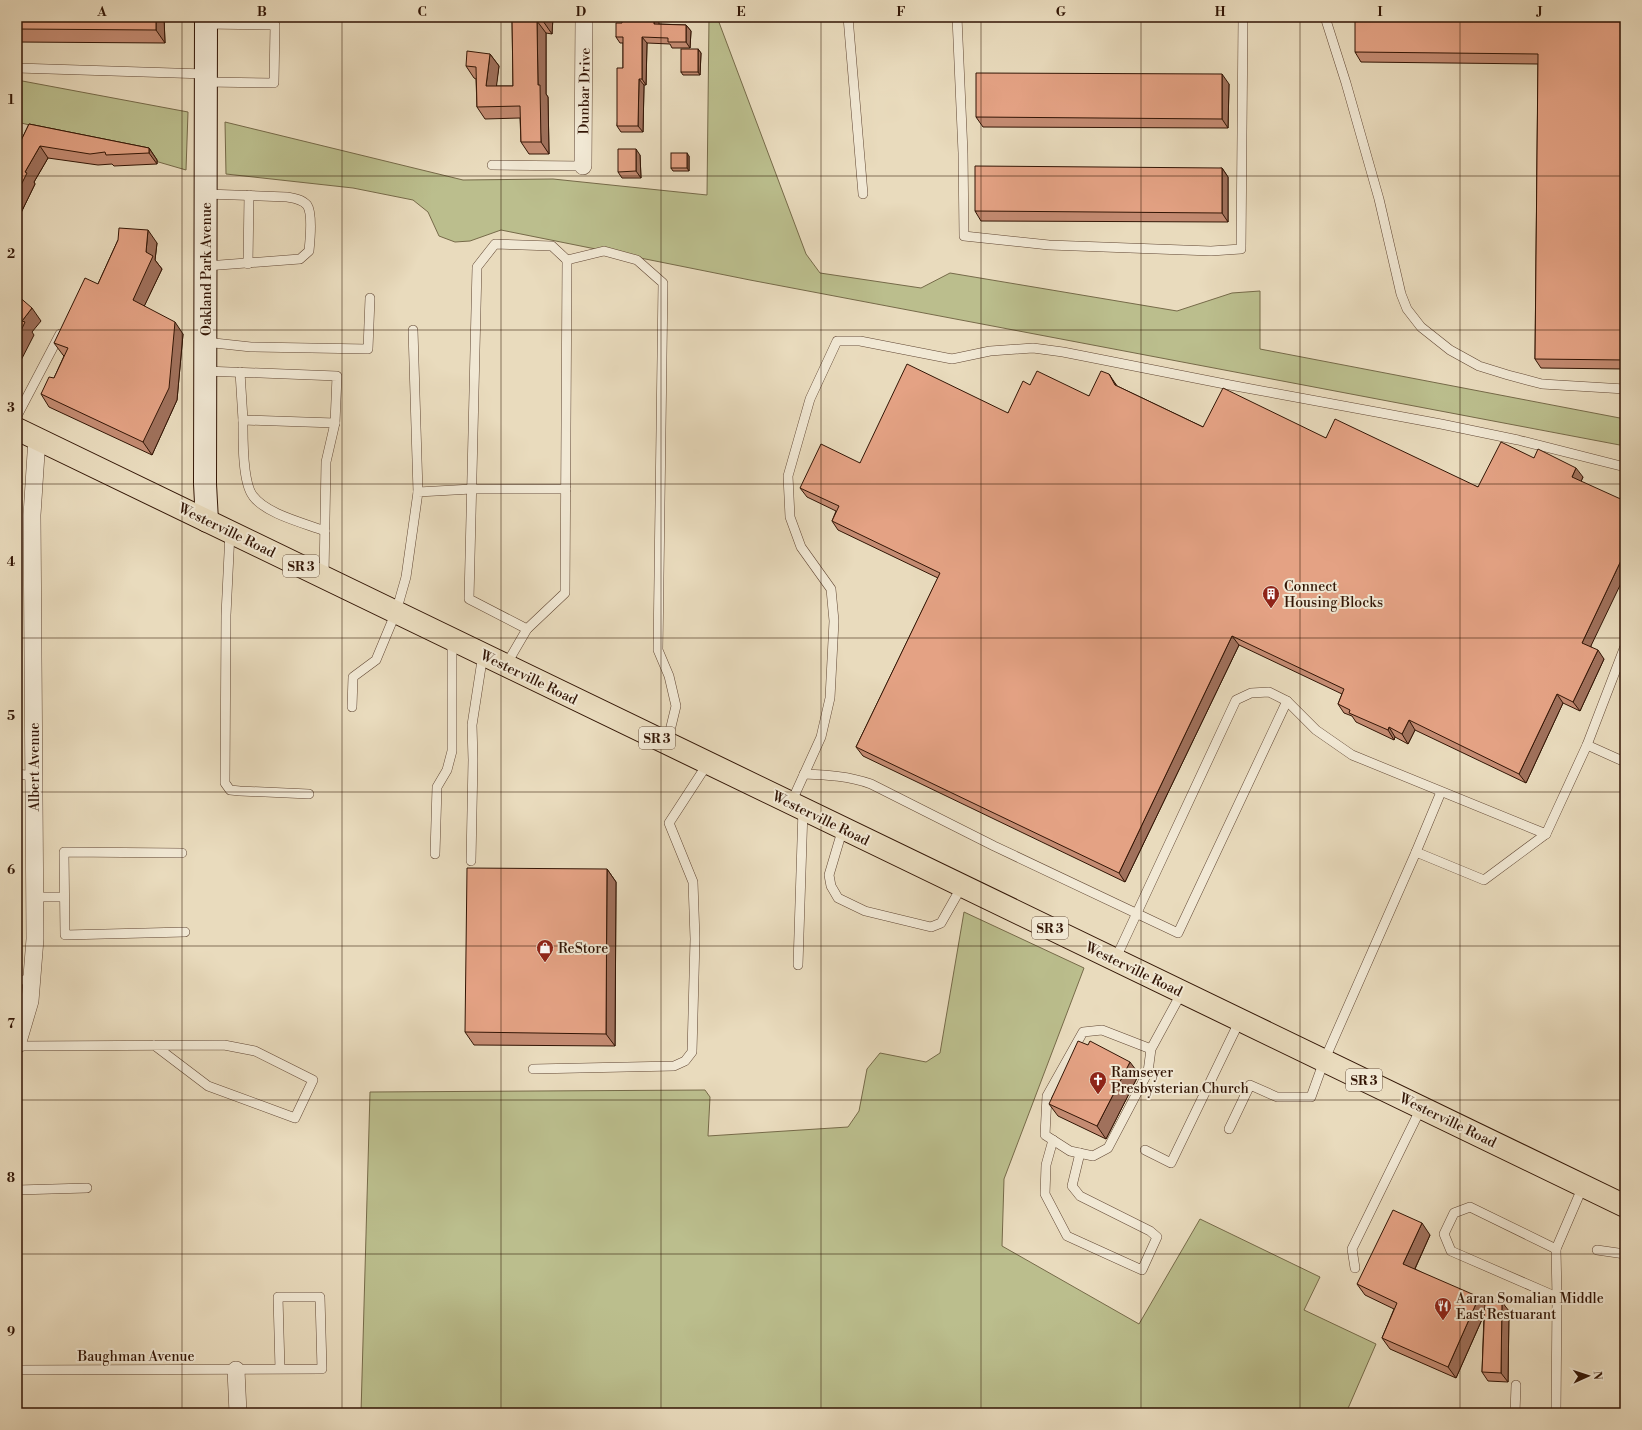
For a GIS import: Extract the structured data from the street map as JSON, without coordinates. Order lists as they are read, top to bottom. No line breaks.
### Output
{"streets":{"main road":["Oakland Park Avenue","Westerville Road","SR 3"],"street":["Dunbar Drive","Albert Avenue"],"lane":["Baughman Avenue"]},"crossings":[["Oakland Park Avenue","Westerville Road"],["Westerville Road","Albert Avenue"]],"places":{"building":["Connect Housing Blocks"],"shop":["ReStore"],"church":["Ramseyer Presbysterian Church"],"restaurant":["Aaran Somalian Middle East Restuarant"]},"north":"right","grid":{"columns":["A","B","C","D","E","F","G","H","I","J"],"rows":["1","2","3","4","5","6","7","8","9"]}}
